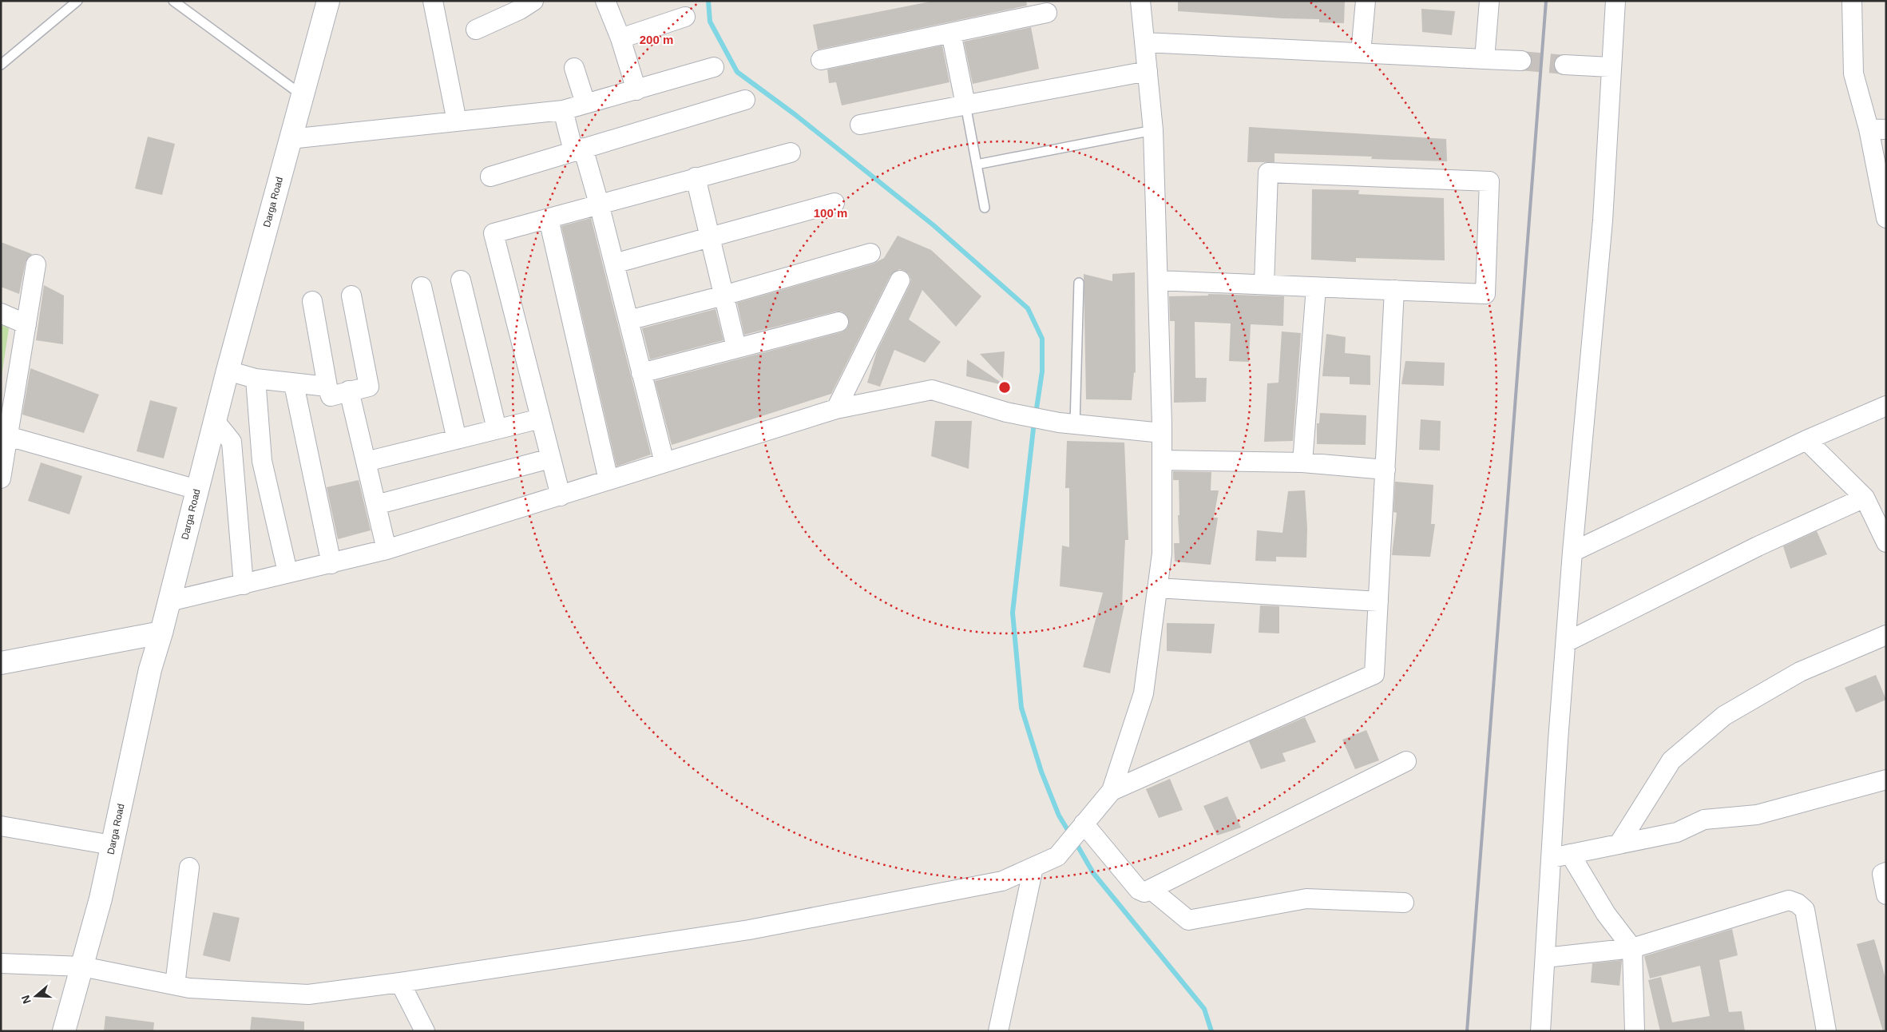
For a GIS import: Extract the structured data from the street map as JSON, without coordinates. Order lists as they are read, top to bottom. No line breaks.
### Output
{"streets":{"street":["Darga Road"]},"north":"left","rings":["200 m","100 m"]}
